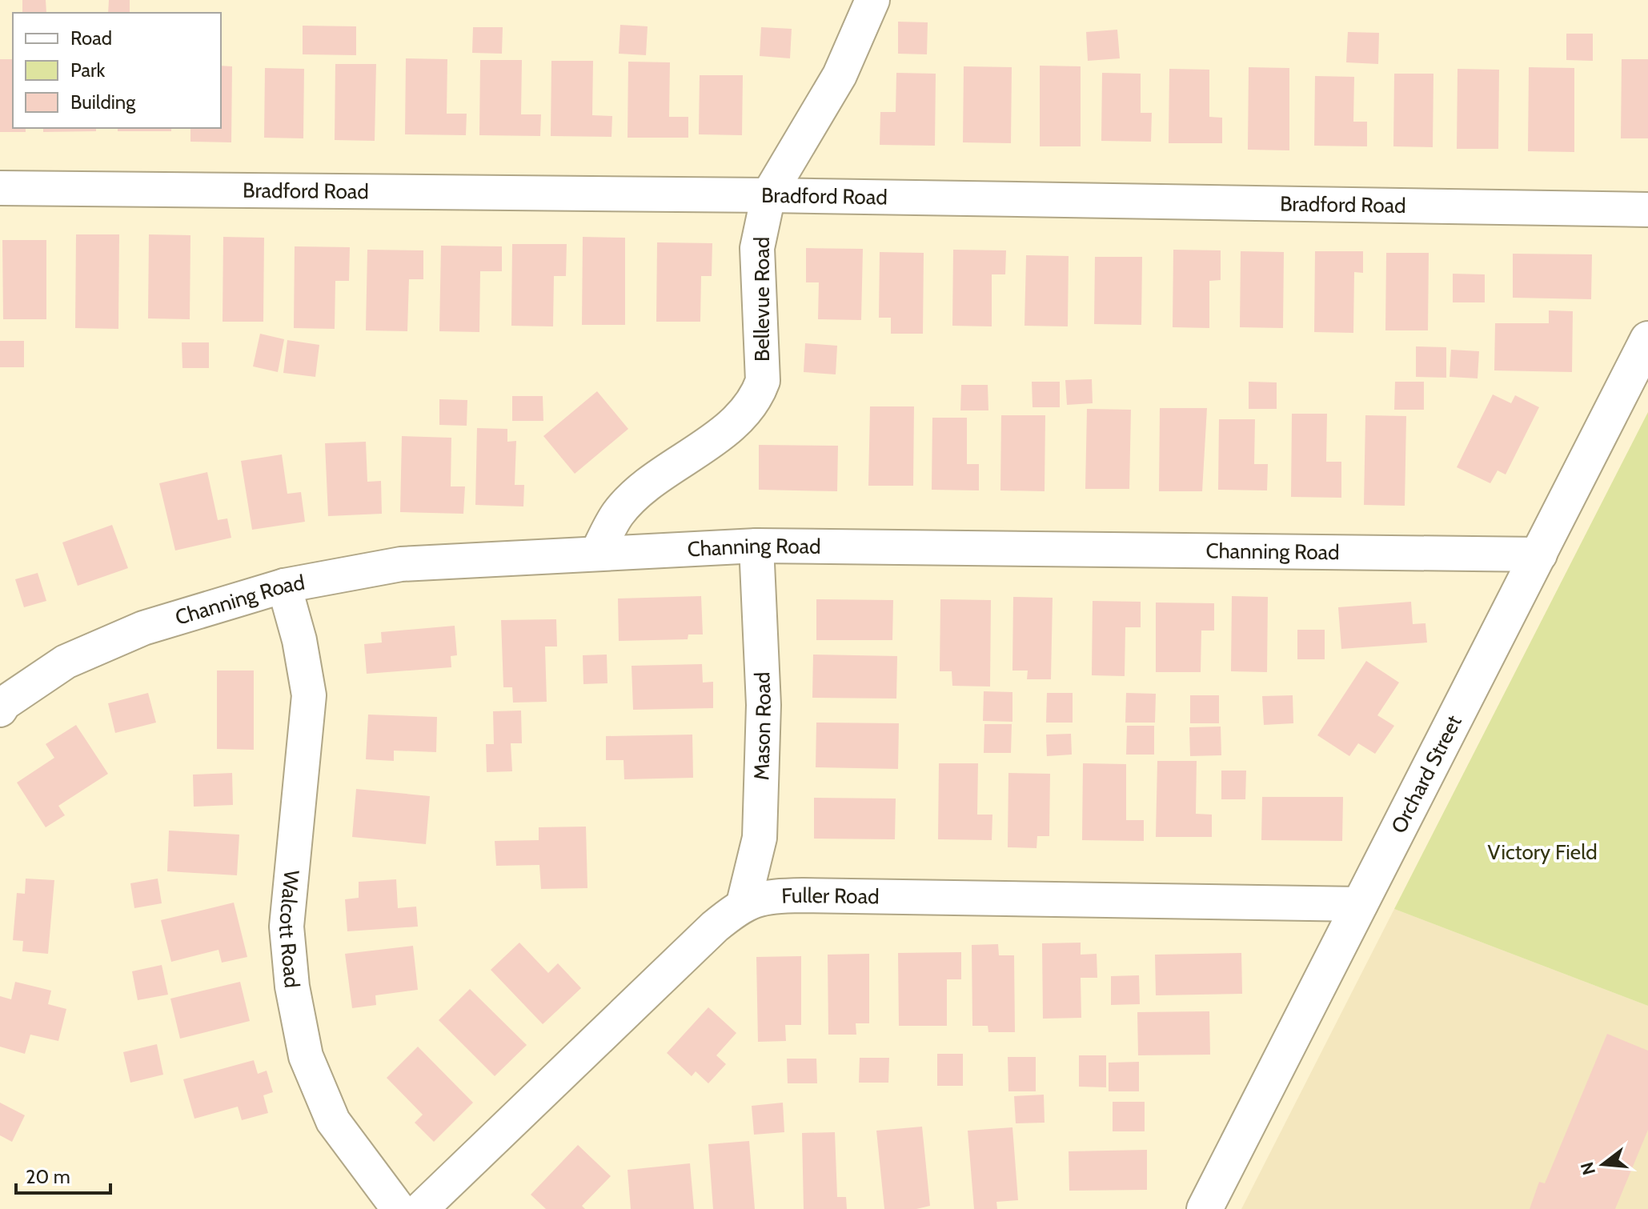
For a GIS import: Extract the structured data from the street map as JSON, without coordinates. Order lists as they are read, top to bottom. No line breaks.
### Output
{"streets":{"main road":["Orchard Street"],"street":["Bradford Road","Bellevue Road","Channing Road","Mason Road","Fuller Road","Walcott Road"]},"crossings":[["Bradford Road","Bellevue Road"],["Bellevue Road","Channing Road"],["Channing Road","Mason Road"],["Channing Road","Orchard Street"],["Channing Road","Walcott Road"],["Mason Road","Fuller Road"],["Orchard Street","Fuller Road"]],"parks":["Victory Field"],"legend":["Road","Park","Building"],"scale_bar":"20 m","north":"left"}
